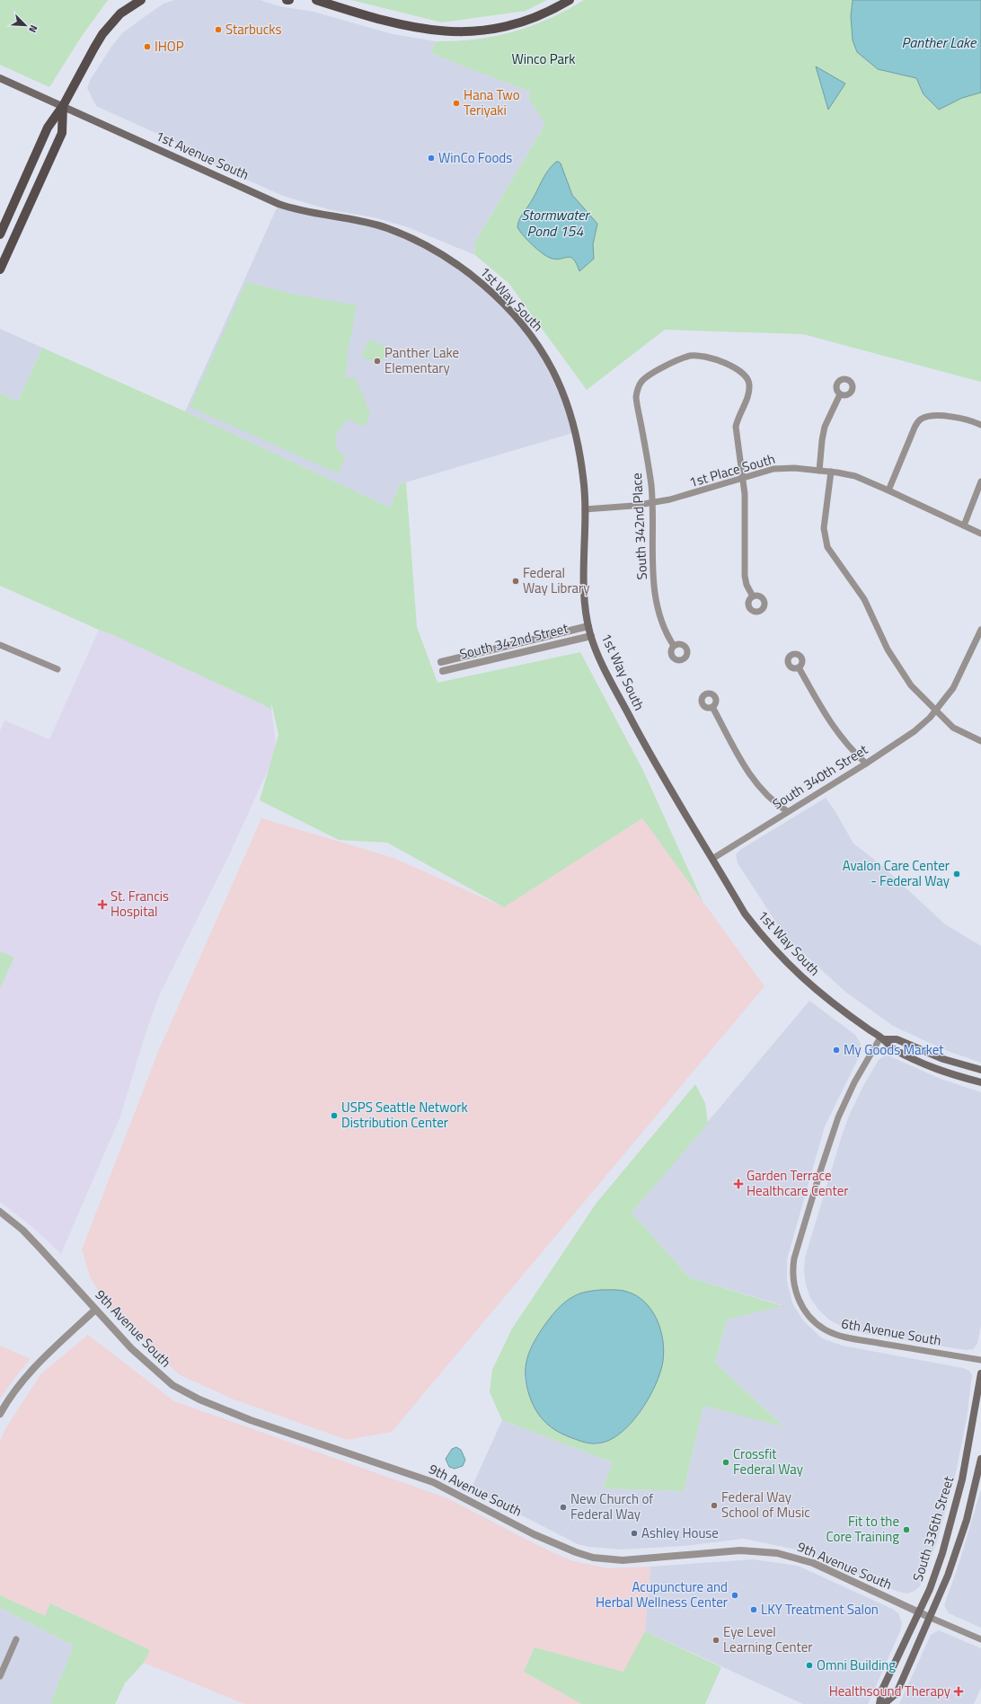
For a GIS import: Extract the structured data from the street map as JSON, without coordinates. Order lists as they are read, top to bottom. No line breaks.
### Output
{"streets":{"main road":["1st Avenue South","1st Way South","South 336th Street"],"street":["1st Place South","South 342nd Place","South 342nd Street","South 340th Street","9th Avenue South","6th Avenue South"]},"crossings":[["1st Avenue South","1st Way South"],["1st Way South","1st Place South"],["1st Way South","South 342nd Street"],["1st Way South","South 340th Street"],["1st Way South","6th Avenue South"],["1st Place South","South 342nd Place"],["9th Avenue South","South 336th Street"]],"water":["Panther Lake","Stormwater Pond 154"],"parks":["Winco Park"],"places":{"other":["Starbucks","IHOP","Hana Two Teriyaki","WinCo Foods","Panther Lake Elementary","Federal Way Library","Avalon Care Center - Federal Way","My Goods Market","USPS Seattle Network Distribution Center","Crossfit Federal Way","Federal Way School of Music","New Church of Federal Way","Fit to the Core Training","Ashley House","Acupuncture and Herbal Wellness Center","LKY Treatment Salon","Eye Level Learning Center","Omni Building"],"health":["St. Francis Hospital","Garden Terrace Healthcare Center","Healthsound Therapy"]},"north":"bottom right"}
